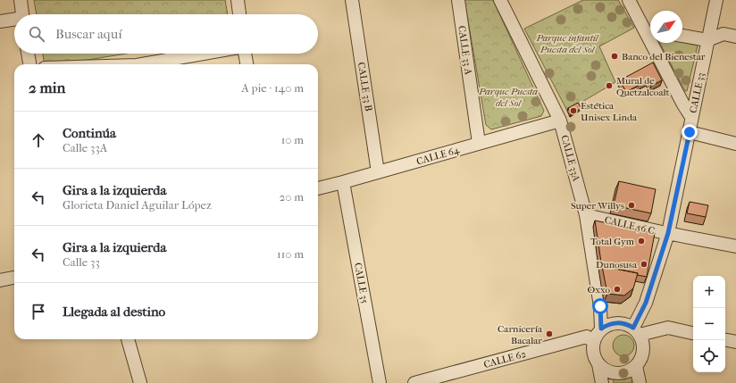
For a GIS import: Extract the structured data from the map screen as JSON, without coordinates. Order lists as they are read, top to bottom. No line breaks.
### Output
{"streets":{"street":["CALLE 33 A","CALLE 33 B","CALLE 33","CALLE 64","CALLE 33A","CALLE 56 C","CALLE 35","CALLE 62"]},"crossings":[["CALLE 33 A","CALLE 64"],["CALLE 33 B","CALLE 64"],["CALLE 33","CALLE 33A"],["CALLE 33","CALLE 56 C"],["CALLE 33","CALLE 62"],["CALLE 64","CALLE 33A"],["CALLE 64","CALLE 35"],["CALLE 33A","CALLE 56 C"],["CALLE 33A","CALLE 62"]],"parks":["Parque infantil Puesta del Sol","Parque Puesta del Sol"],"places":["Banco del Bienestar","Mural de Quetzalcoalt","Estética Unisex Linda","Super Willys","Total Gym","Dunosusa","Oxxo","Carnicería Bacalar"],"north":"top right","page":{"search":"Buscar aquí","heading":["2 min","A pie · 140 m"],"list":[["Continúa","Calle 33A","10 m"],["Gira a la izquierda","Glorieta Daniel Aguilar López","20 m"],["Gira a la izquierda","Calle 33","110 m"],"Llegada al destino"],"map_buttons":["+","−"]}}
